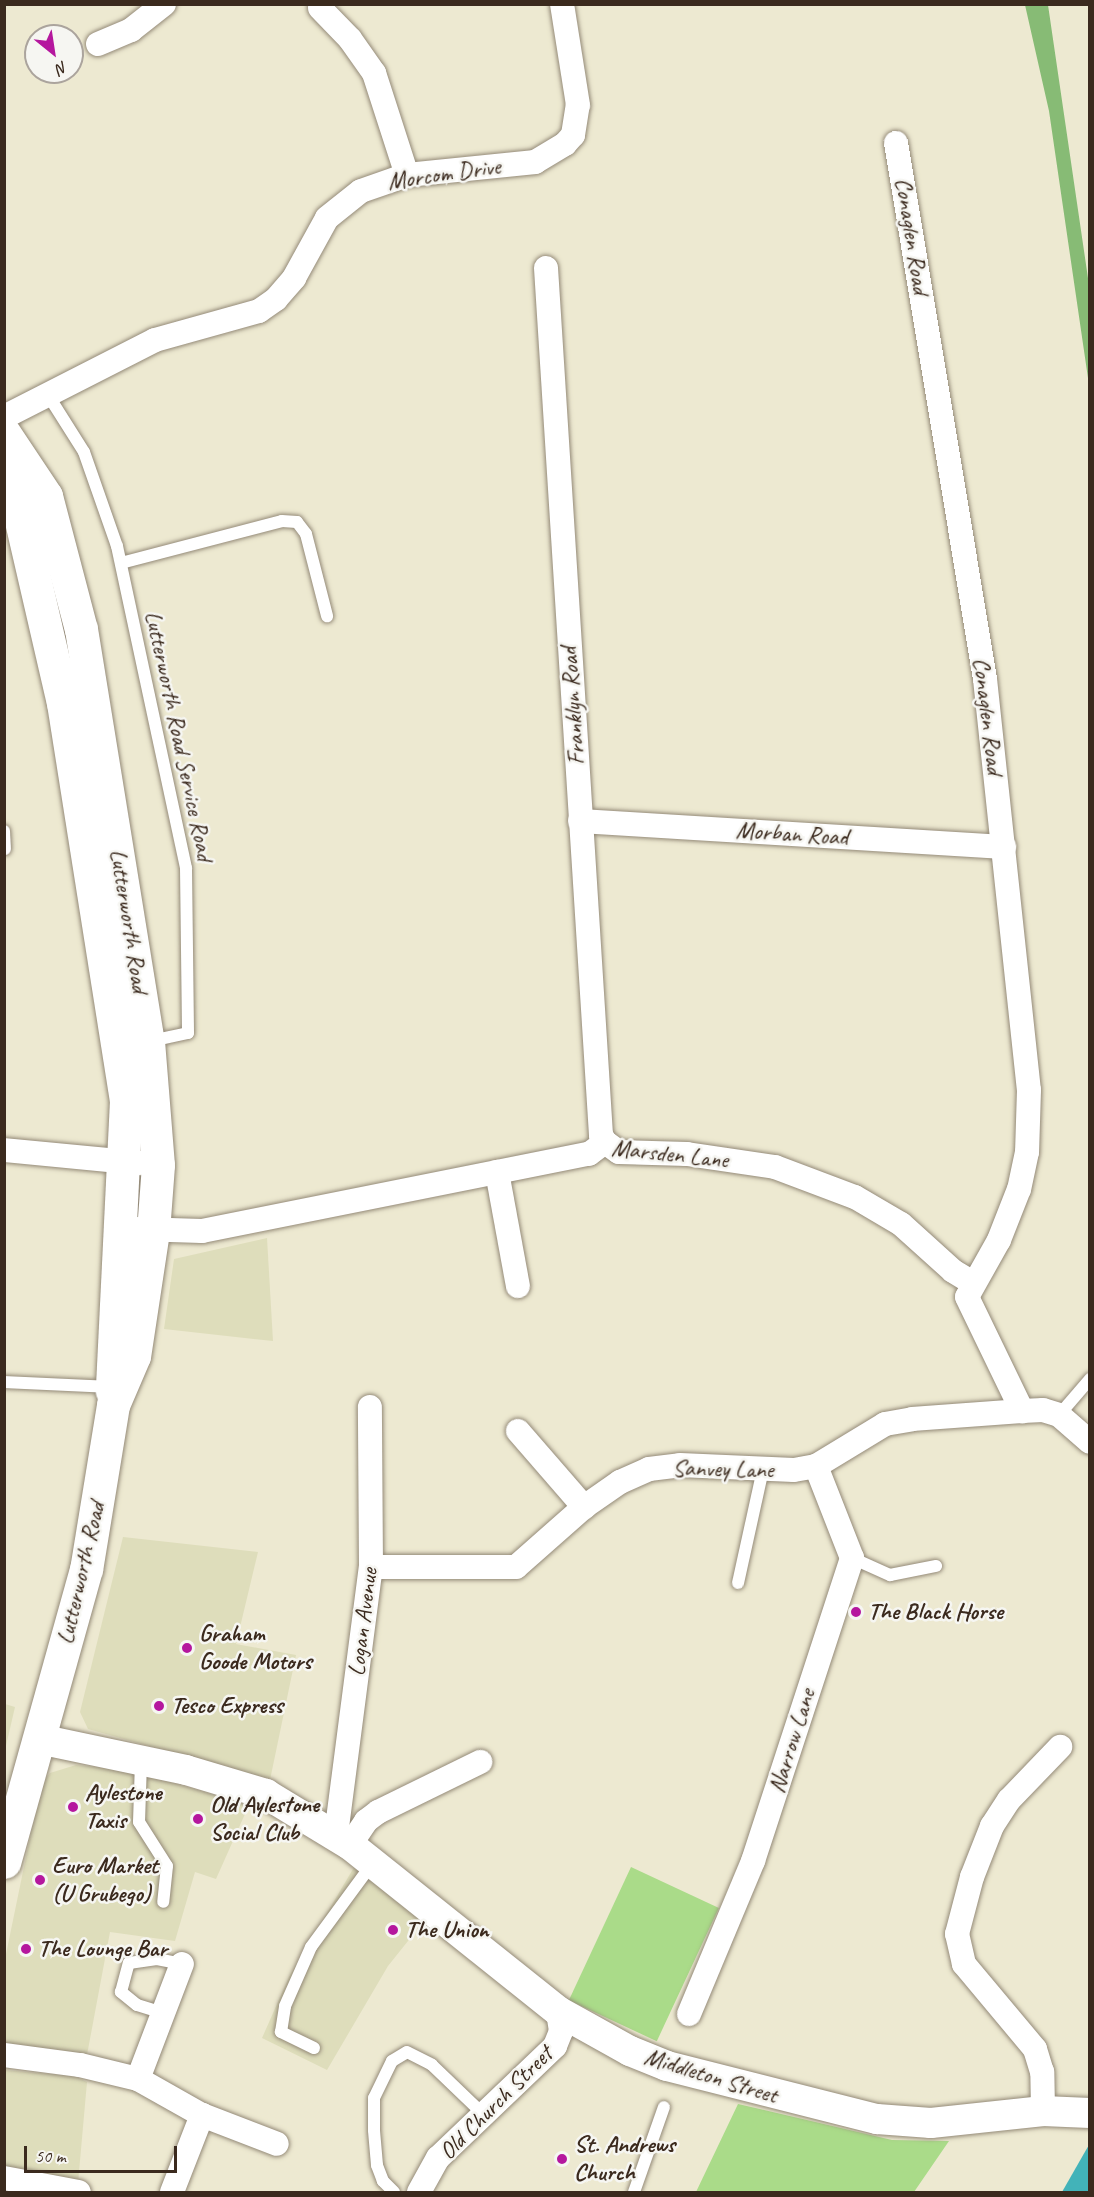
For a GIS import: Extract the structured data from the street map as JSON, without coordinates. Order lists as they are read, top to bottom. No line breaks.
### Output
{"streets":{"main road":["Lutterworth Road"],"street":["Morcom Drive","Conaglen Road","Franklyn Road","Morban Road","Marsden Lane","Sanvey Lane","Logan Avenue","Narrow Lane","Middleton Street","Old Church Street"],"lane":["Lutterworth Road Service Road"]},"crossings":[["Morcom Drive","Lutterworth Road Service Road"],["Conaglen Road","Morban Road"],["Conaglen Road","Marsden Lane"],["Franklyn Road","Morban Road"],["Franklyn Road","Marsden Lane"],["Lutterworth Road Service Road","Lutterworth Road"],["Lutterworth Road","Marsden Lane"],["Lutterworth Road","Middleton Street"],["Sanvey Lane","Logan Avenue"],["Logan Avenue","Middleton Street"],["Middleton Street","Old Church Street"]],"places":["The Black Horse","Graham Goode Motors","Tesco Express","Aylestone Taxis","Old Aylestone Social Club","Euro Market (U Grubego)","The Union","The Lounge Bar","St. Andrews Church"],"scale_bar":"50 m","north":"bottom right"}
